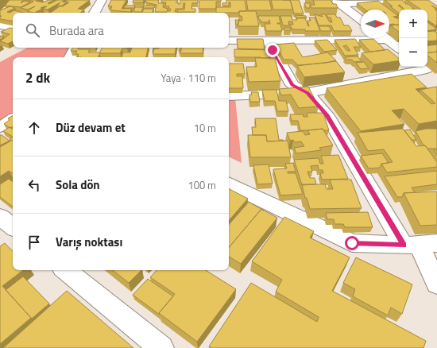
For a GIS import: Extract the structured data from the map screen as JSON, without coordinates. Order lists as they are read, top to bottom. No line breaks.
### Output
{"north":"right","page":{"map_buttons":["+","−"],"search":"Burada ara","heading":["2 dk","Yaya · 110 m"],"list":[["Düz devam et","10 m"],["Sola dön","100 m"],"Varış noktası"]}}
